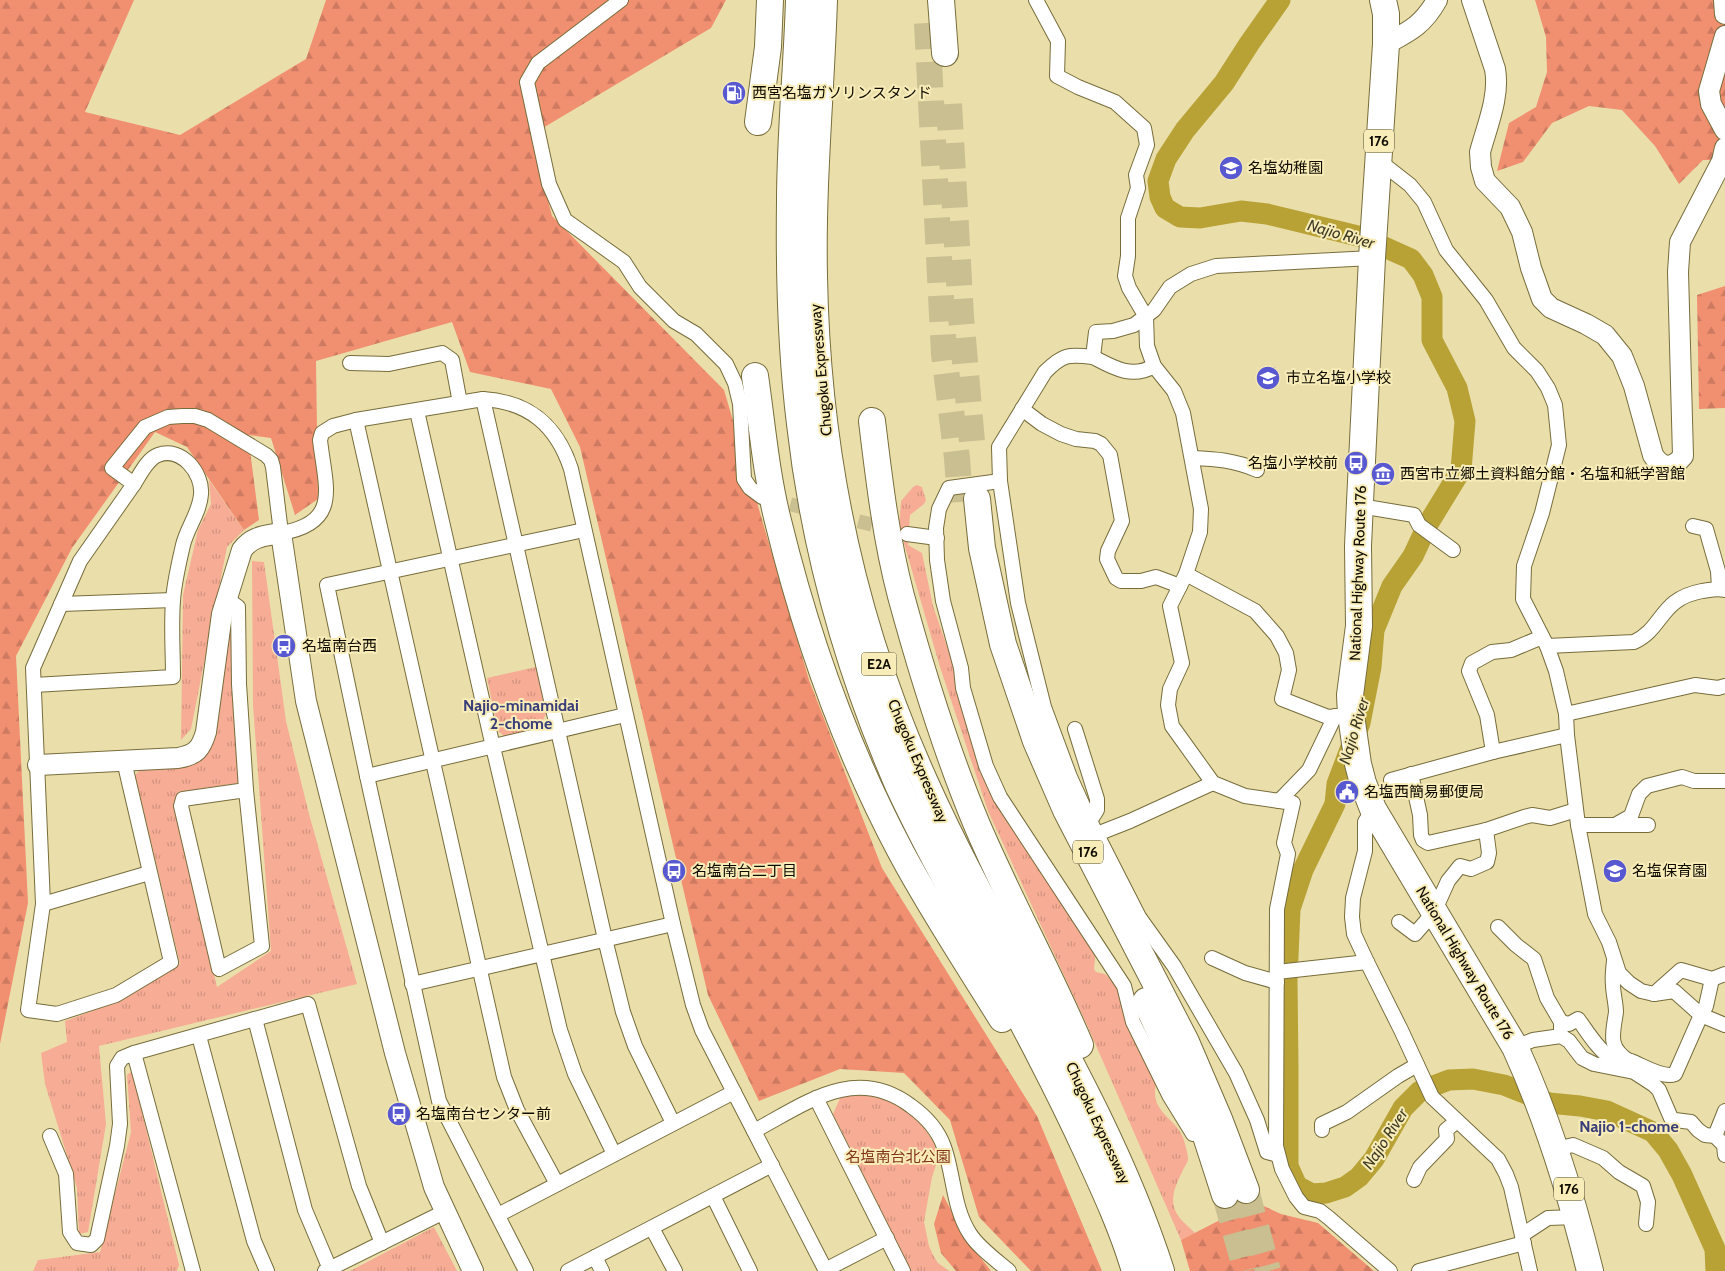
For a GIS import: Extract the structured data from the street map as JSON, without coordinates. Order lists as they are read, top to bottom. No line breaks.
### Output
{"streets":{"highway":["176","Chugoku Expressway","National Highway Route 176","E2A"]},"districts":["Najio-minamidai 2-chome","Najio 1-chome"],"water":["Najio River"],"parks":["名塩南台北公園"],"places":{"fuel station":["西宮名塩ガソリンスタンド"],"school or university":["名塩幼稚園","市立名塩小学校","名塩保育園"],"bus stop":["名塩小学校前","名塩南台西","名塩南台二丁目","名塩南台センター前"],"museum":["西宮市立郷土資料館分館・名塩和紙学習館"],"public building":["名塩西簡易郵便局"]}}
